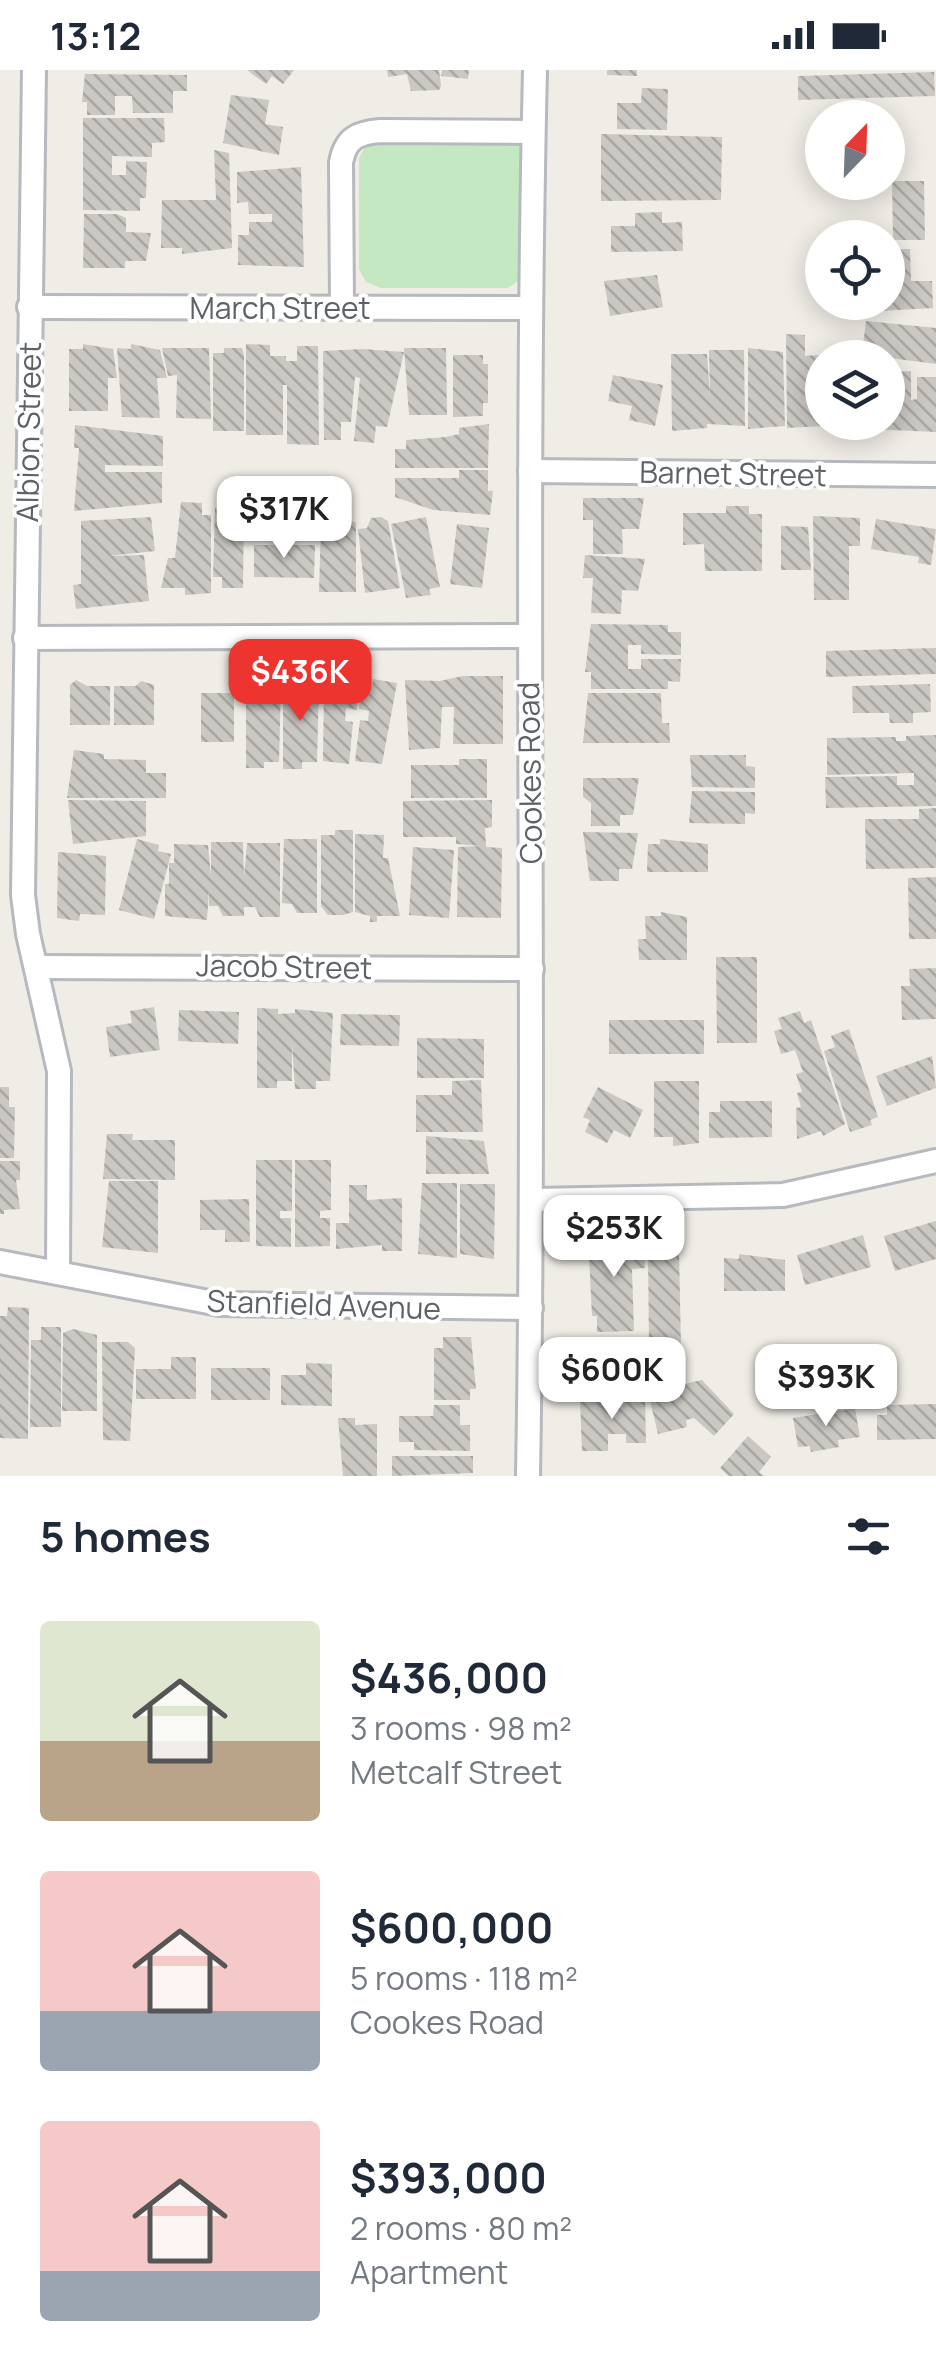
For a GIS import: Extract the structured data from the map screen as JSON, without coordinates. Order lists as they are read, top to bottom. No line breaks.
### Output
{"streets":{"street":["March Street","Albion Street","Barnet Street","Cookes Road","Jacob Street","Stanfield Avenue"]},"crossings":[["March Street","Albion Street"],["March Street","Cookes Road"],["Albion Street","Jacob Street"],["Albion Street","Stanfield Avenue"],["Barnet Street","Cookes Road"],["Cookes Road","Jacob Street"],["Cookes Road","Stanfield Avenue"]],"north":"top right","page":{"status":"13:12","price":["$317K","$436K","$253K","$600K","$393K"],"heading":"5 homes","list":[{"name":"$436,000","note":"3 rooms · 98 m² · Metcalf Street"},{"name":"$600,000","note":"5 rooms · 118 m² · Cookes Road"},{"name":"$393,000","note":"2 rooms · 80 m² · Apartment"}]}}
